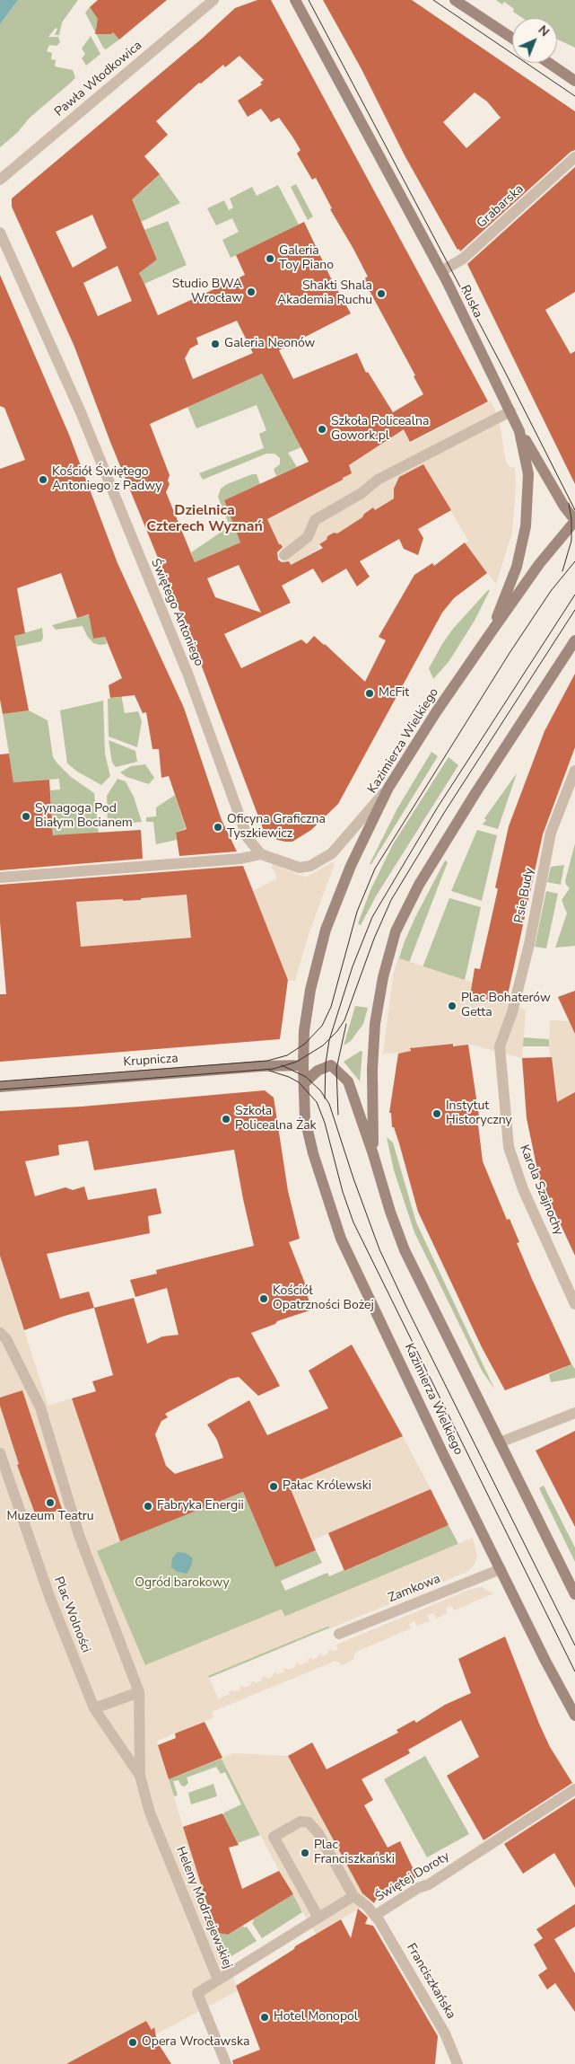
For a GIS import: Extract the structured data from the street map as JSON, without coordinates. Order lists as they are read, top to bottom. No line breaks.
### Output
{"streets":{"main road":["Ruska","Kazimierza Wielkiego","Krupnicza"],"street":["Pawła Włodkowica","Grabarska","Świętego Antoniego","Psie Budy","Karola Szajnochy","Zamkowa","Plac Wolności","Świętej Doroty","Heleny Modrzejewskiej","Franciszkańska"]},"crossings":[["Grabarska","Ruska"],["Ruska","Kazimierza Wielkiego"],["Kazimierza Wielkiego","Krupnicza"],["Kazimierza Wielkiego","Zamkowa"],["Psie Budy","Karola Szajnochy"],["Plac Wolności","Heleny Modrzejewskiej"],["Świętej Doroty","Franciszkańska"]],"districts":["Dzielnica Czterech Wyznań"],"parks":["Ogród barokowy"],"places":["Galeria Toy Piano","Studio BWA Wrocław","Shakti Shala Akademia Ruchu","Galeria Neonów","Szkoła Policealna Gowork.pl","Kościół Świętego Antoniego z Padwy","McFit","Synagoga Pod Białym Bocianem","Oficyna Graficzna Tyszkiewicz","Plac Bohaterów Getta","Instytut Historyczny","Szkoła Policealna Żak","Kościół Opatrzności Bożej","Pałac Królewski","Muzeum Teatru","Fabryka Energii","Plac Franciszkański","Hotel Monopol","Opera Wrocławska"],"north":"top right"}
